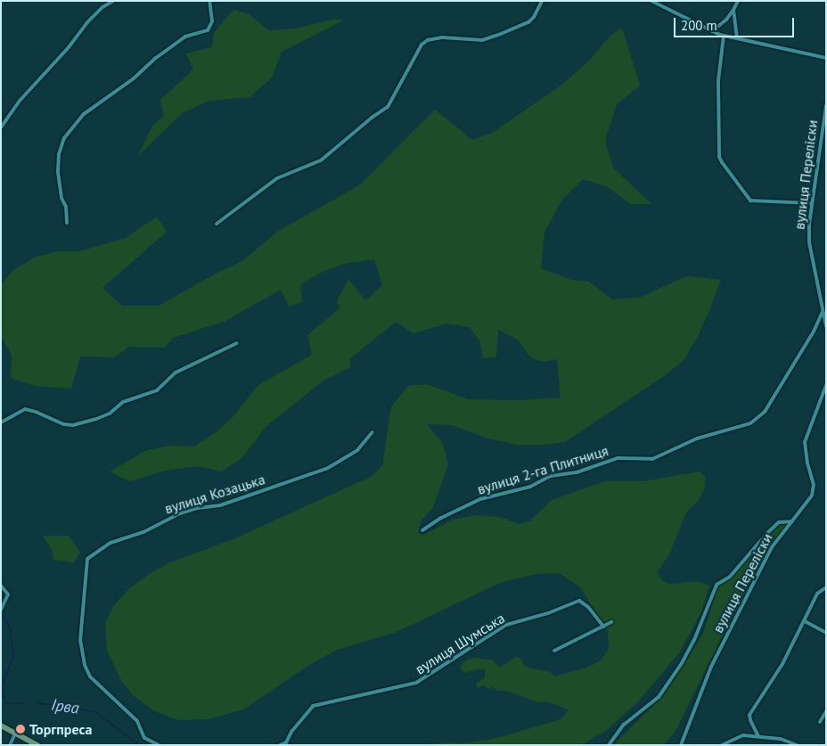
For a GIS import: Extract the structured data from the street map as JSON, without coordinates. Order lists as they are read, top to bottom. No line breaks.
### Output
{"streets":{"street":["вулиця Переліски","вулиця 2-га Плитниця","вулиця Козацька","вулиця Шумська"]},"crossings":[["вулиця Переліски","вулиця 2-га Плитниця"]],"water":["Ірва"],"places":["Торгпреса"],"scale_bar":"200 m"}
